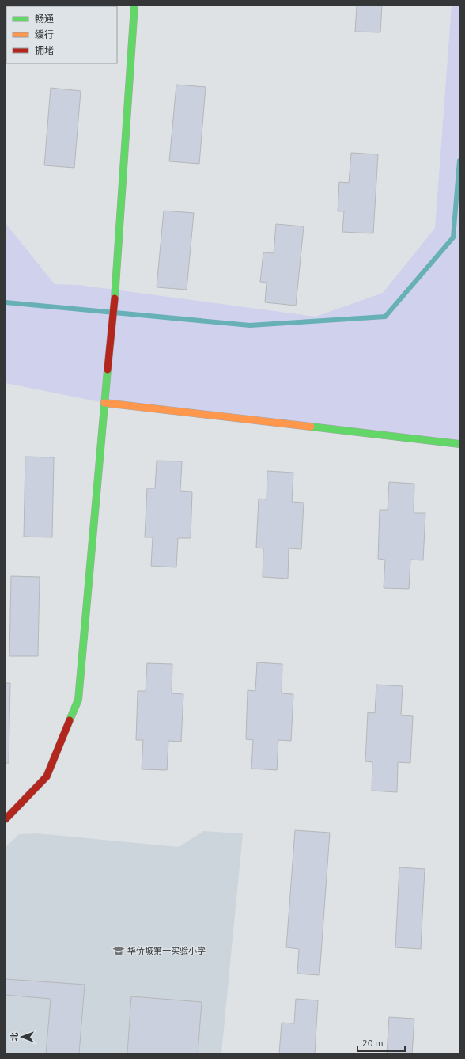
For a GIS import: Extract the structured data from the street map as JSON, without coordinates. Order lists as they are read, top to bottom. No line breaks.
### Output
{"places":{"school or university":["华侨城第一实验小学"]},"legend":["畅通","缓行","拥堵"],"scale_bar":"20 m","north":"left"}
